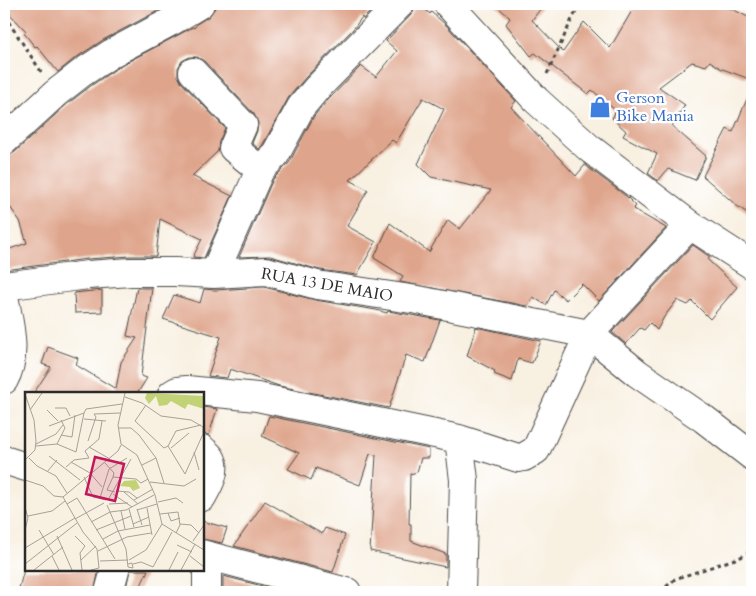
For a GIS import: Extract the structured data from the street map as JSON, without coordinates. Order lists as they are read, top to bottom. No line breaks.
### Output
{"streets":{"street":["RUA 13 DE MAIO"]},"places":{"shop":["Gerson Bike Mania"]}}
